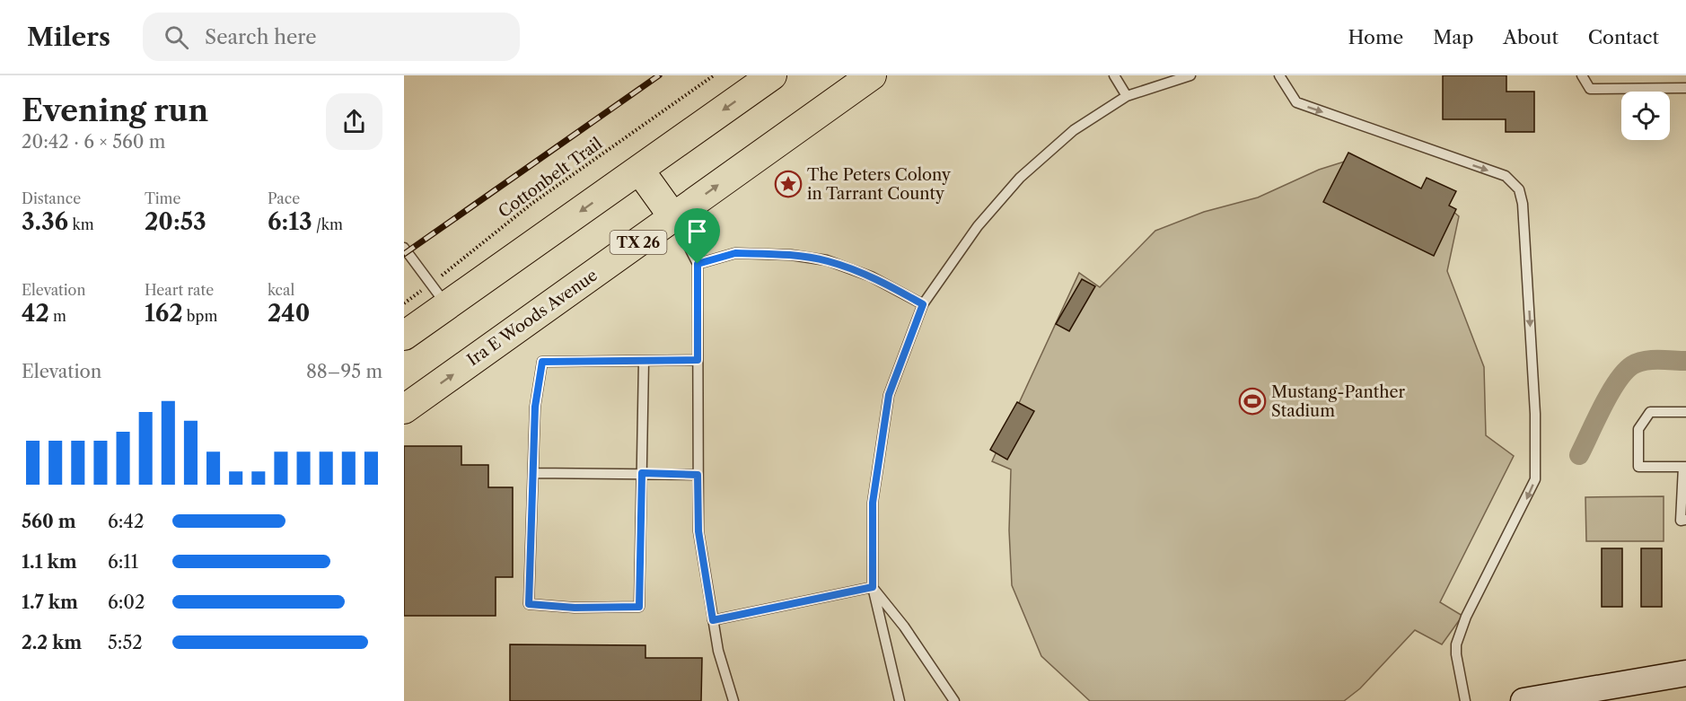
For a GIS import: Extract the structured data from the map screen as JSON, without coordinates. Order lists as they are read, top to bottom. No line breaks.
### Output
{"streets":{"main road":["TX 26","Ira E Woods Avenue"],"path":["Cottonbelt Trail"]},"places":{"place":["The Peters Colony in Tarrant County"],"sports":["Mustang-Panther Stadium"]},"page":{"header":"Milers","search":"Search here","nav":["Home","Map","About","Contact"],"heading":["Evening run","20:42 · 6 × 560 m"],"stats":[["Distance","3.36 km"],["Time","20:53"],["Pace","6:13 /km"],["Elevation","42 m"],["Heart rate","162 bpm"],["kcal","240"]],"chart":["Elevation","88–95 m"],"list":[{"name":"560 m","note":"6:42"},{"name":"1.1 km","note":"6:11"},{"name":"1.7 km","note":"6:02"},{"name":"2.2 km","note":"5:52"}]}}
